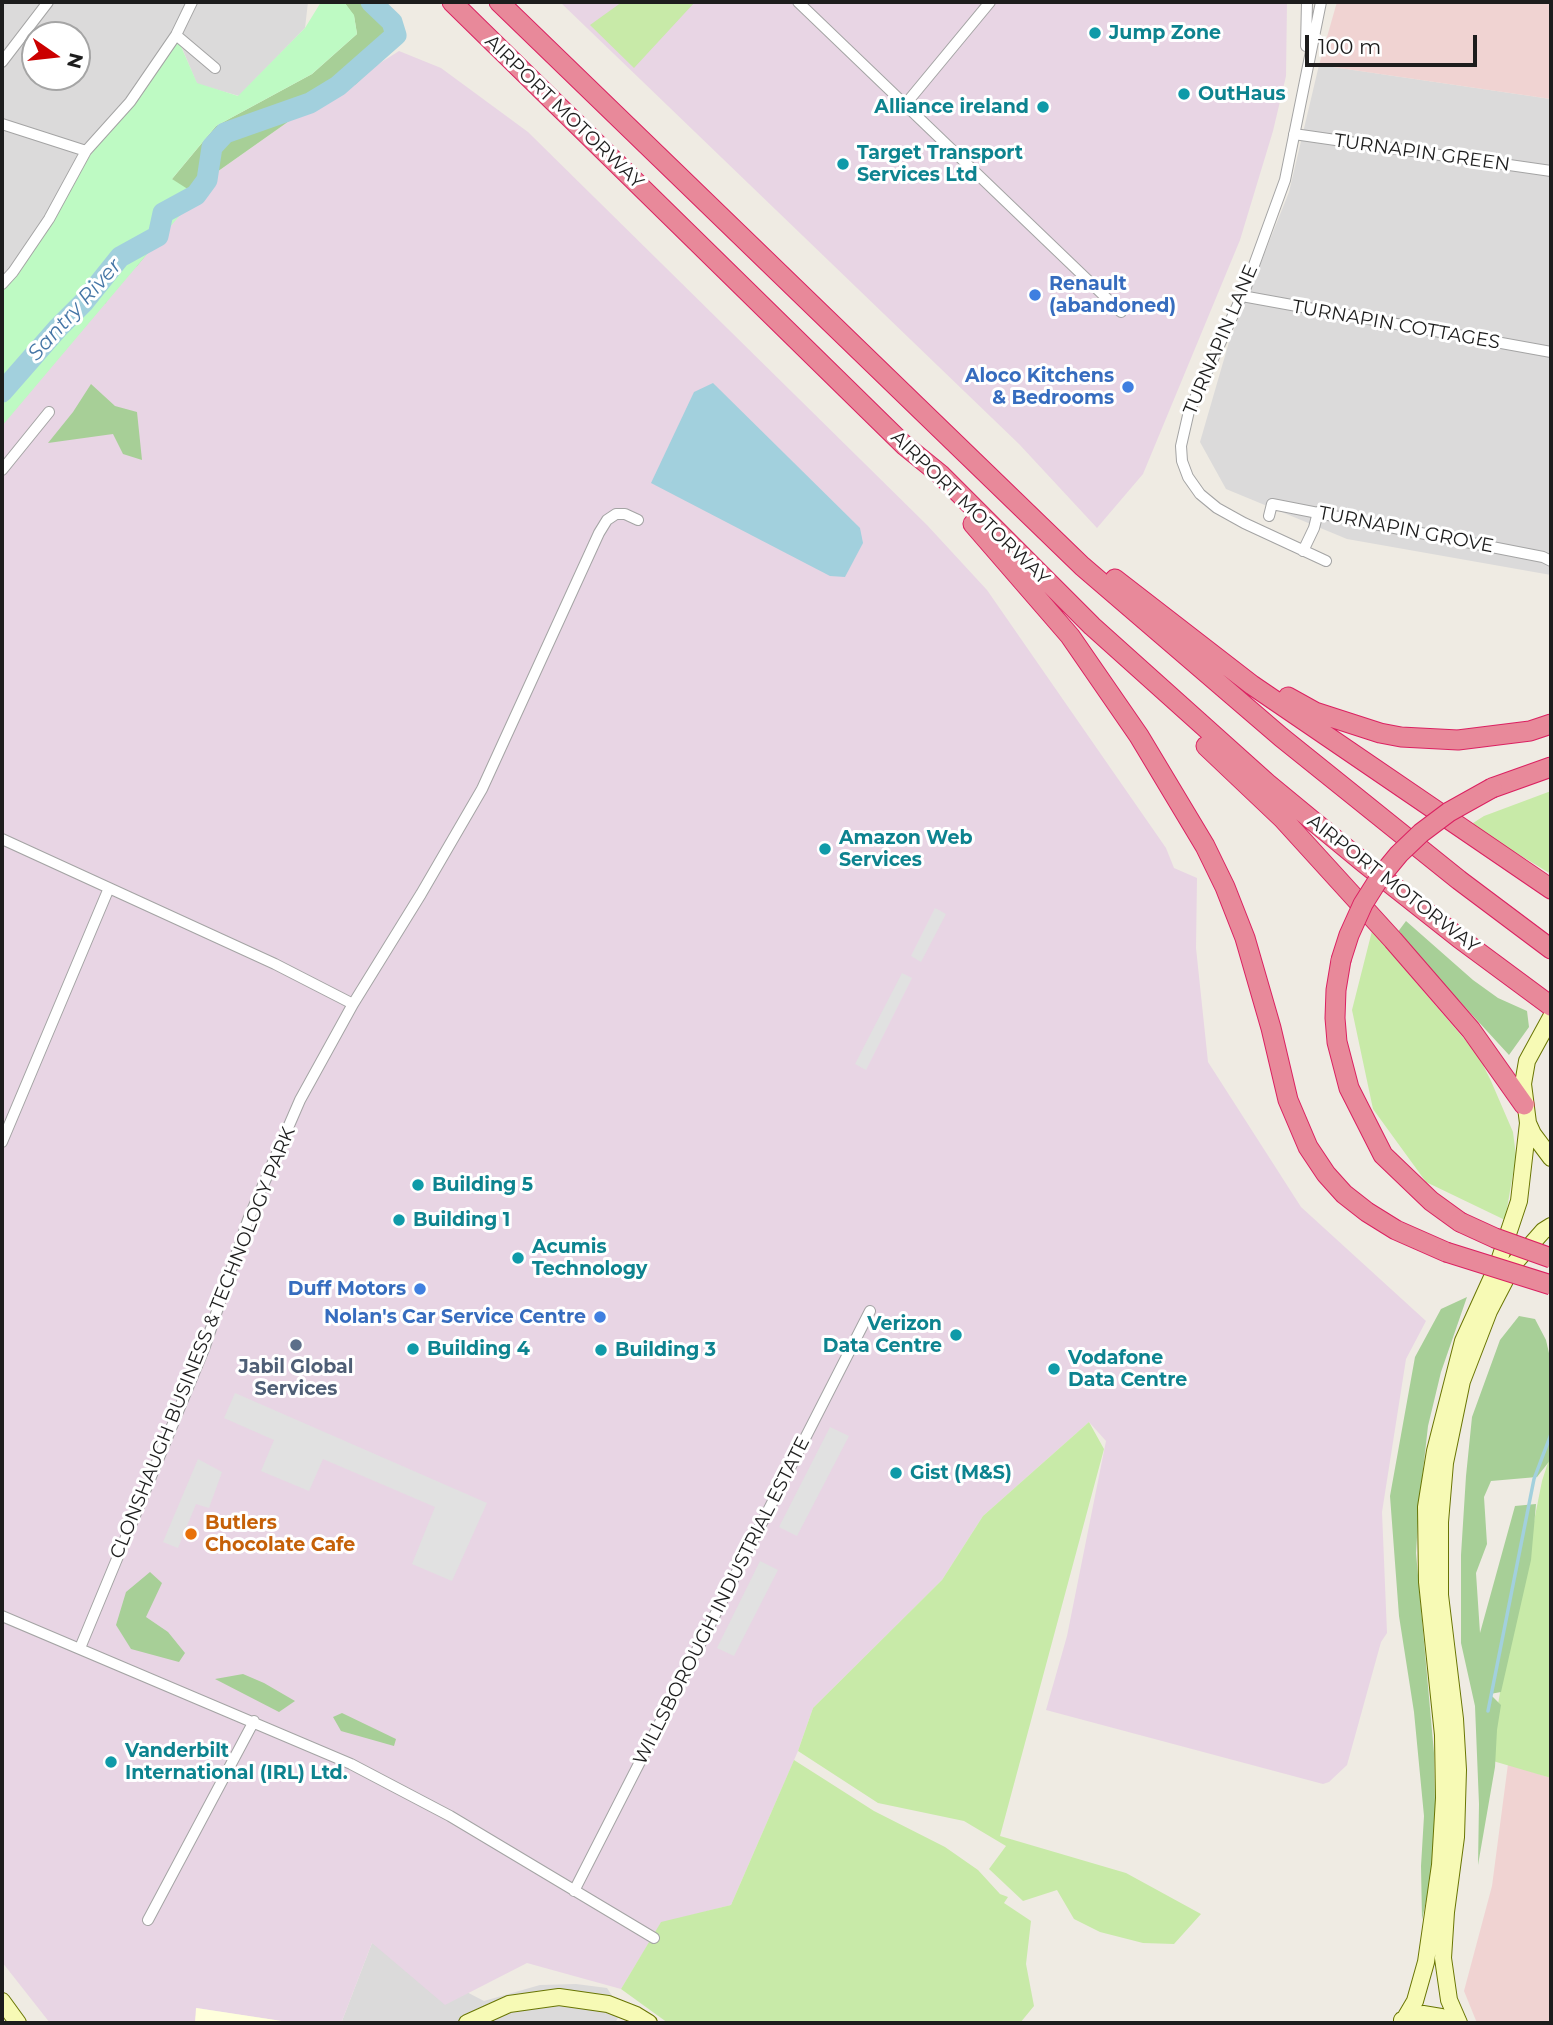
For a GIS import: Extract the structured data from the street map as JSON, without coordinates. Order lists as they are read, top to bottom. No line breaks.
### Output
{"streets":{"highway":["AIRPORT MOTORWAY"],"street":["TURNAPIN GREEN","TURNAPIN COTTAGES","TURNAPIN LANE","TURNAPIN GROVE","CLONSHAUGH BUSINESS & TECHNOLOGY PARK","WILLSBOROUGH INDUSTRIAL ESTATE"]},"crossings":[["TURNAPIN GREEN","TURNAPIN LANE"],["TURNAPIN COTTAGES","TURNAPIN LANE"]],"water":["Santry River"],"places":["Jump Zone","OutHaus","Alliance ireland","Target Transport Services Ltd","Renault (abandoned)","Aloco Kitchens & Bedrooms","Amazon Web Services","Building 5","Building 1","Acumis Technology","Duff Motors","Nolan's Car Service Centre","Verizon Data Centre","Jabil Global Services","Building 4","Building 3","Vodafone Data Centre","Gist (M&S)","Butlers Chocolate Cafe","Vanderbilt International (IRL) Ltd."],"scale_bar":"100 m","north":"right"}
